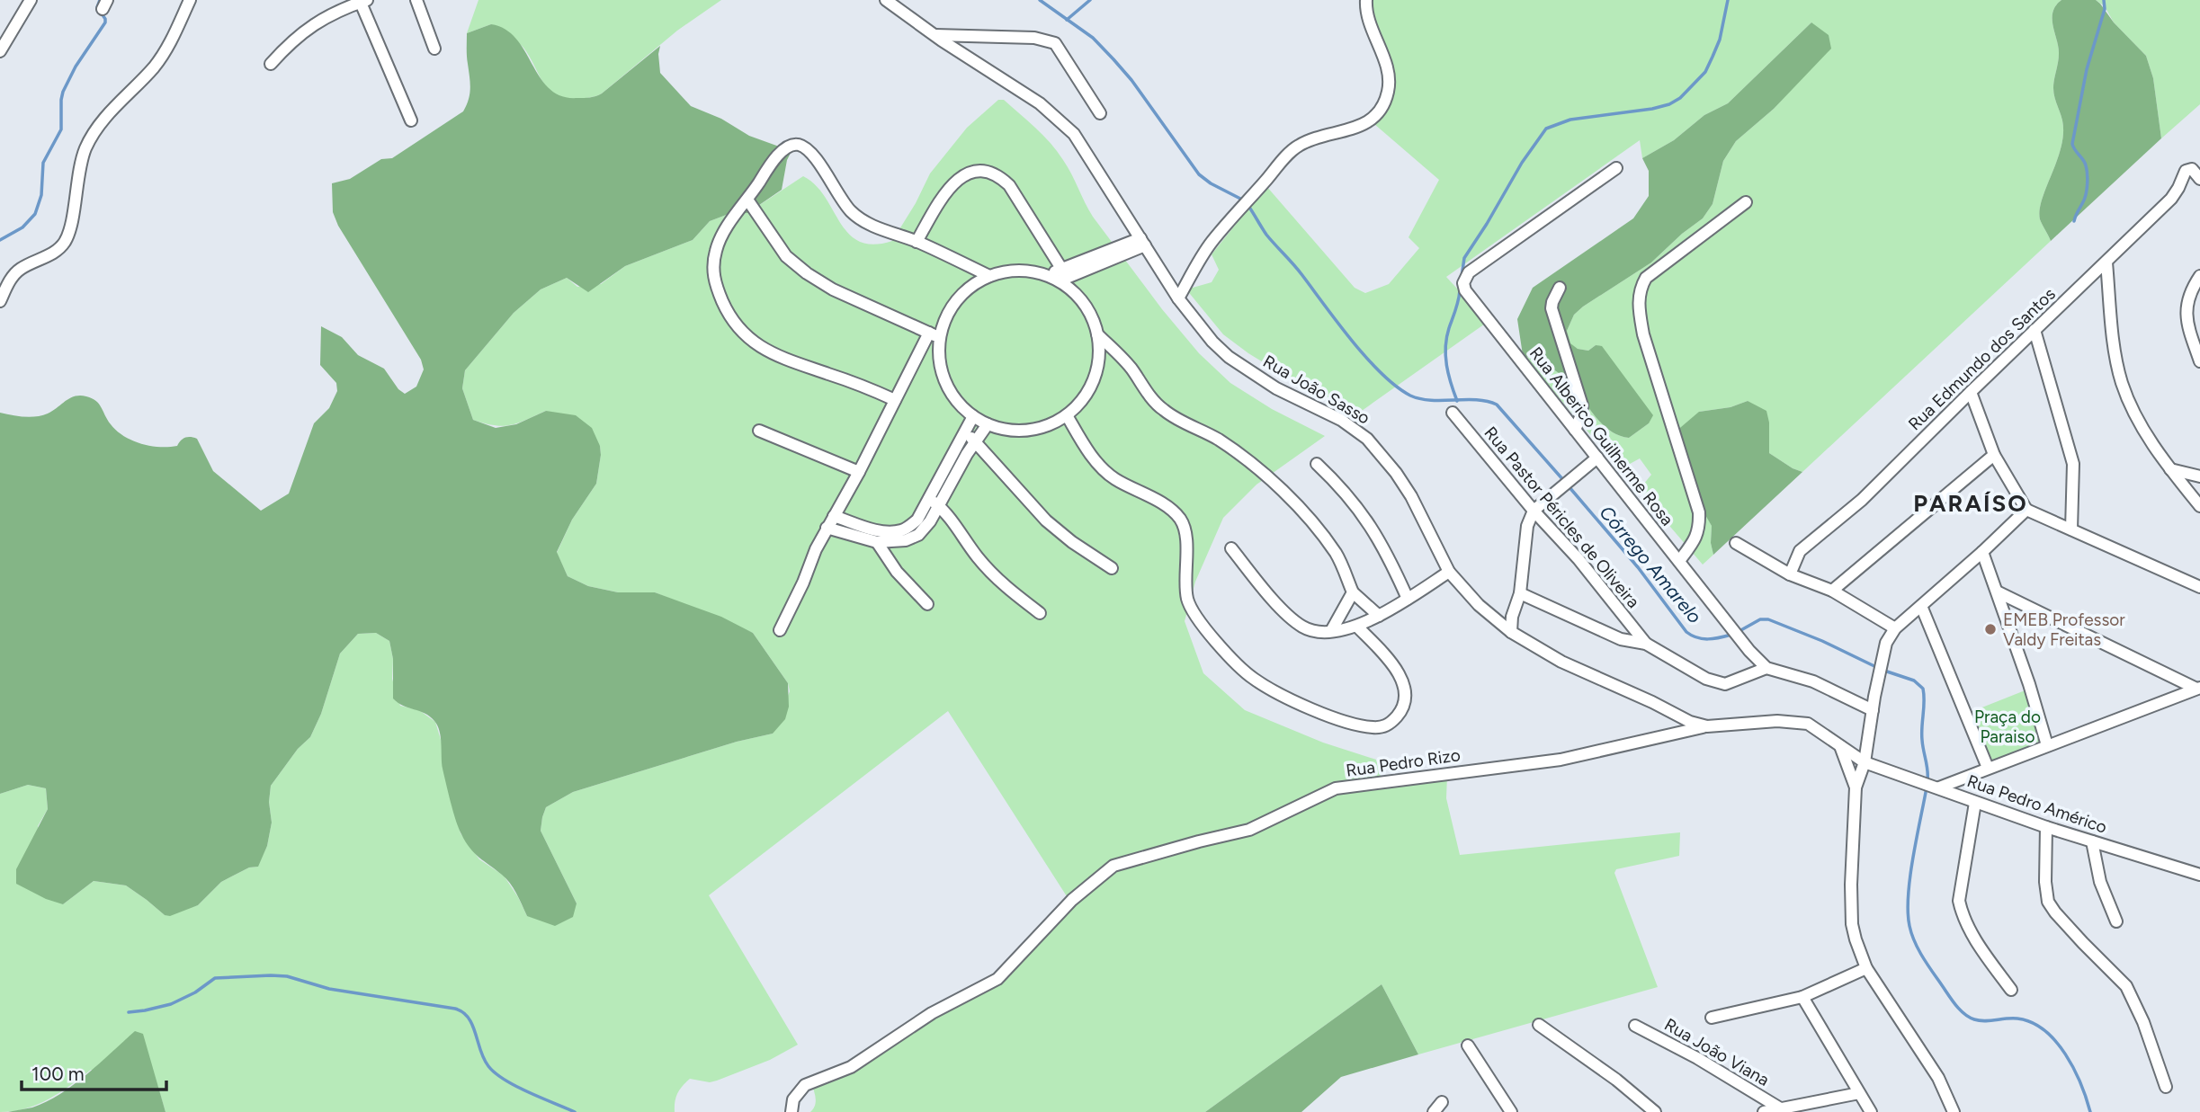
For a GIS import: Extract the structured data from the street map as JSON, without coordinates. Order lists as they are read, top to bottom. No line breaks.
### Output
{"streets":{"street":["Rua Edmundo dos Santos","Rua João Sasso","Rua Alberico Guilherme Rosa","Rua Pastor Péricles de Oliveira","Rua Pedro Rizo","Rua Pedro Américo","Rua João Viana"]},"crossings":[["Rua João Sasso","Rua Pedro Rizo"],["Rua João Sasso","Rua Pedro Américo"]],"districts":["PARAÍSO"],"water":["Córrego Amarelo"],"parks":["Praça do Paraiso"],"places":["EMEB Professor Valdy Freitas"],"scale_bar":"100 m"}
